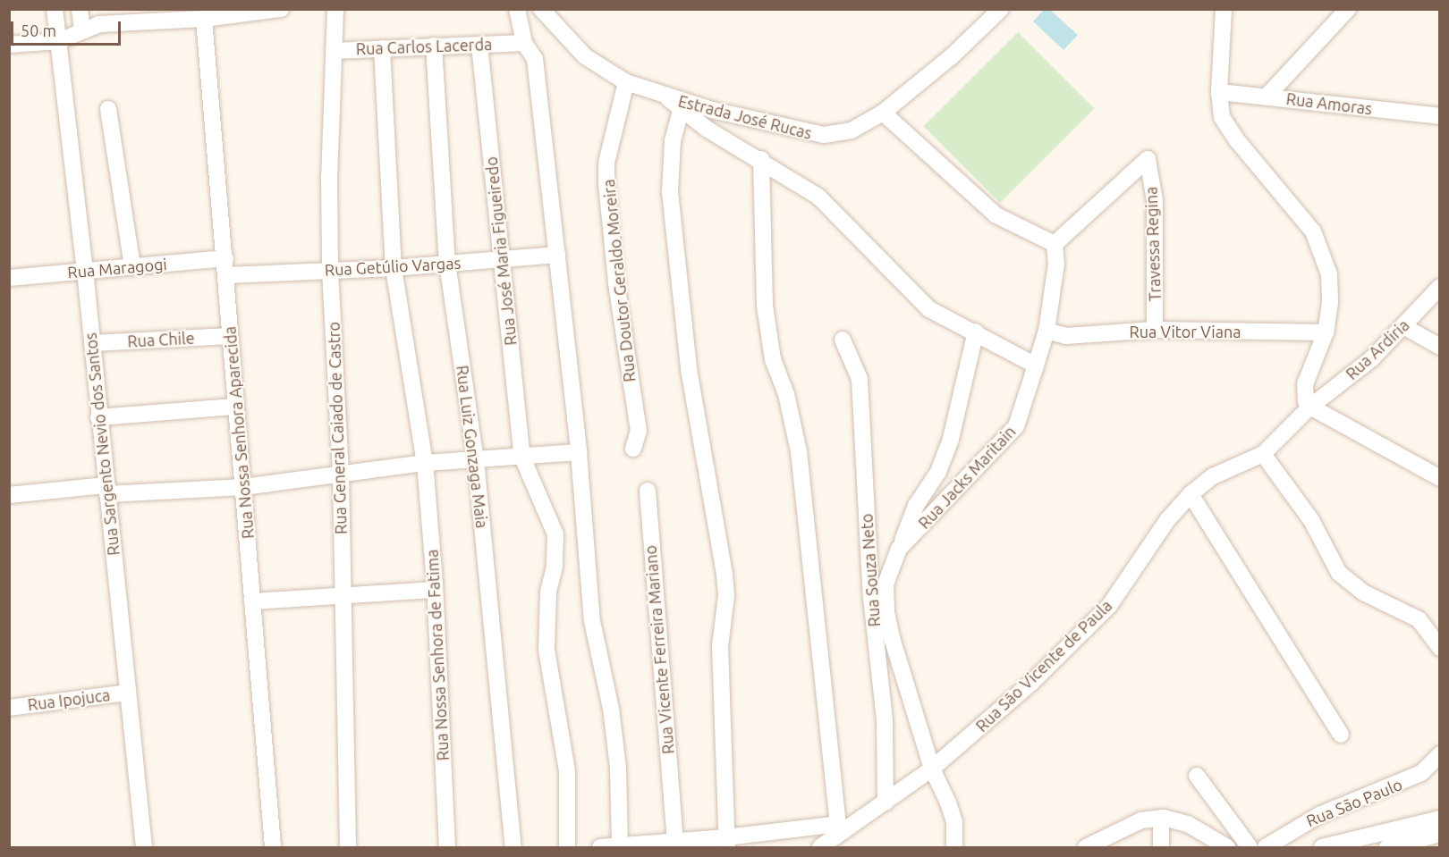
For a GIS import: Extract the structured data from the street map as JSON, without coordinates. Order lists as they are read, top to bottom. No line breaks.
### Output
{"streets":{"street":["Rua Carlos Lacerda","Rua Amoras","Estrada José Rucas","Travessa Regina","Rua José Maria Figueiredo","Rua Getúlio Vargas","Rua Maragogi","Rua Doutor Geraldo Moreira","Rua Vitor Viana","Rua Chile","Rua Ardiria","Rua General Caiado de Castro","Rua Nossa Senhora Aparecida","Rua Sargento Nevio dos Santos","Rua Luiz Gonzaga Maia","Rua Jacks Maritain","Rua Souza Neto","Rua Vicente Ferreira Mariano","Rua Nossa Senhora de Fatima","Rua São Vicente de Paula","Rua Ipojuca","Rua São Paulo"]},"crossings":[["Rua Carlos Lacerda","Rua José Maria Figueiredo"],["Rua Carlos Lacerda","Rua General Caiado de Castro"],["Rua Carlos Lacerda","Rua Luiz Gonzaga Maia"],["Rua Carlos Lacerda","Rua Nossa Senhora de Fatima"],["Estrada José Rucas","Rua Doutor Geraldo Moreira"],["Travessa Regina","Rua Vitor Viana"],["Travessa Regina","Rua Jacks Maritain"],["Rua José Maria Figueiredo","Rua Getúlio Vargas"],["Rua Getúlio Vargas","Rua General Caiado de Castro"],["Rua Getúlio Vargas","Rua Nossa Senhora Aparecida"],["Rua Getúlio Vargas","Rua Luiz Gonzaga Maia"],["Rua Getúlio Vargas","Rua Nossa Senhora de Fatima"],["Rua Maragogi","Rua Nossa Senhora Aparecida"],["Rua Maragogi","Rua Sargento Nevio dos Santos"],["Rua Vitor Viana","Rua Jacks Maritain"],["Rua Chile","Rua Nossa Senhora Aparecida"],["Rua Chile","Rua Sargento Nevio dos Santos"],["Rua Ardiria","Rua São Vicente de Paula"],["Rua Sargento Nevio dos Santos","Rua Ipojuca"],["Rua Jacks Maritain","Rua São Vicente de Paula"]],"scale_bar":"50 m"}
